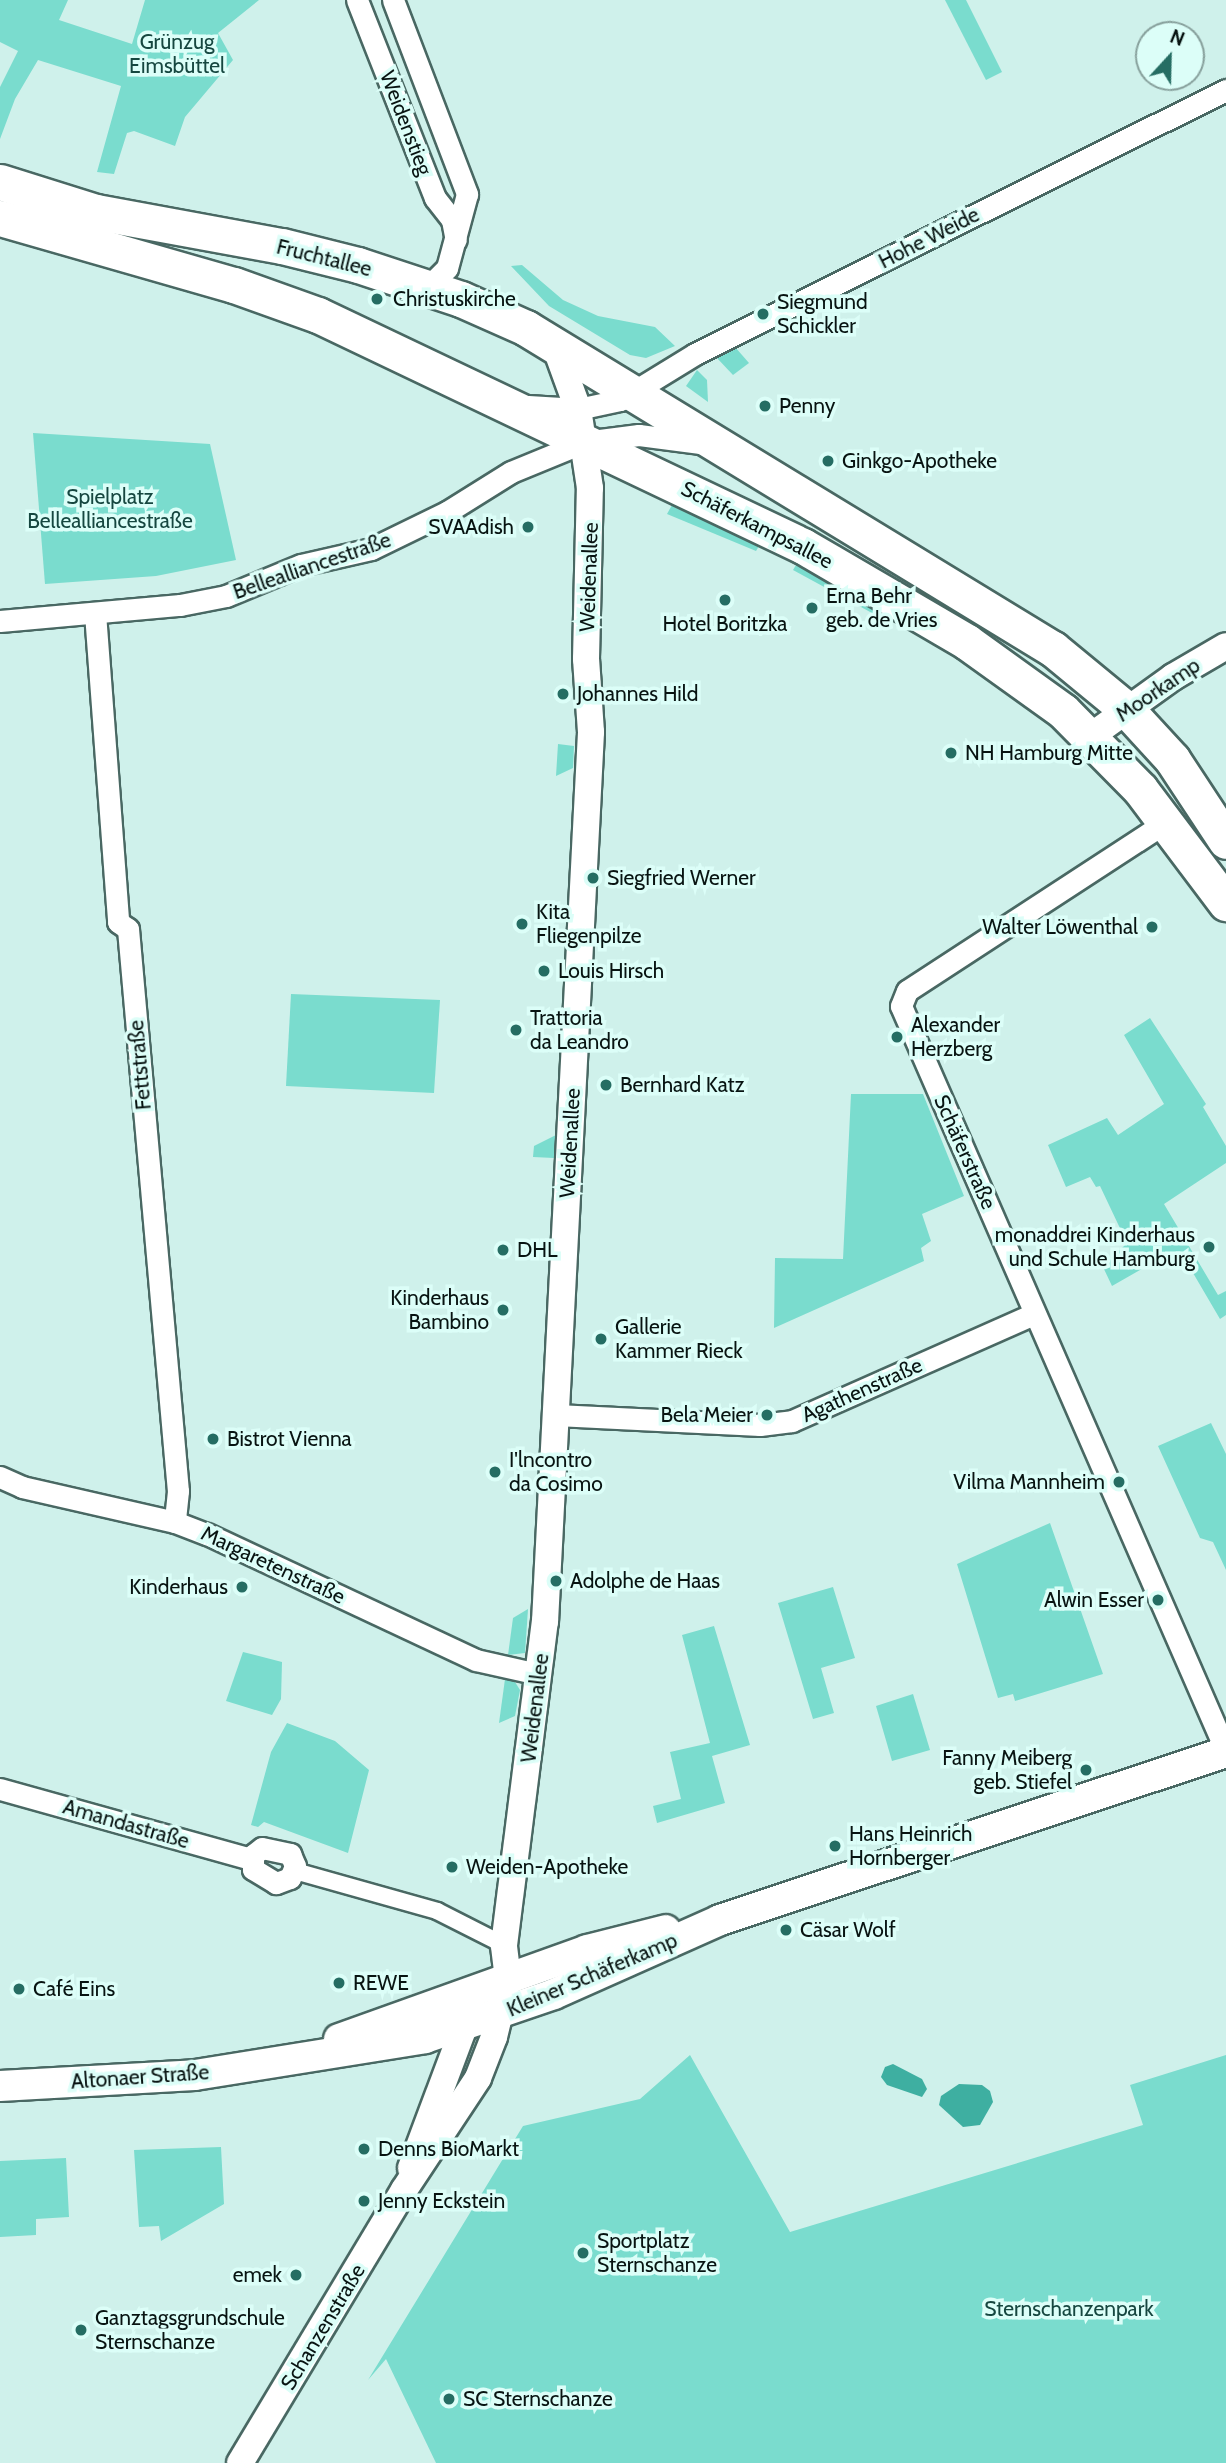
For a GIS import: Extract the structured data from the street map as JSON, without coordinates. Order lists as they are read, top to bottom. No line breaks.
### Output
{"streets":{"main road":["Fruchtallee","Schäferkampsallee","Kleiner Schäferkamp","Altonaer Straße"],"street":["Weidenstieg","Hohe Weide","Bellealliancestraße","Weidenallee","Moorkamp","Fettstraße","Schäferstraße","Agathenstraße","Margaretenstraße","Amandastraße","Schanzenstraße"]},"crossings":[["Weidenstieg","Fruchtallee"],["Hohe Weide","Fruchtallee"],["Hohe Weide","Schäferkampsallee"],["Fruchtallee","Schäferkampsallee"],["Fruchtallee","Weidenallee"],["Schäferkampsallee","Bellealliancestraße"],["Schäferkampsallee","Weidenallee"],["Schäferkampsallee","Moorkamp"],["Schäferkampsallee","Schäferstraße"],["Bellealliancestraße","Weidenallee"],["Bellealliancestraße","Fettstraße"],["Weidenallee","Agathenstraße"],["Weidenallee","Margaretenstraße"],["Weidenallee","Amandastraße"],["Weidenallee","Kleiner Schäferkamp"],["Weidenallee","Altonaer Straße"],["Weidenallee","Schanzenstraße"],["Fettstraße","Margaretenstraße"],["Schäferstraße","Agathenstraße"],["Schäferstraße","Kleiner Schäferkamp"],["Kleiner Schäferkamp","Altonaer Straße"],["Kleiner Schäferkamp","Schanzenstraße"],["Altonaer Straße","Schanzenstraße"]],"parks":["Grünzug Eimsbüttel","Spielplatz Bellealliancestraße","Sternschanzenpark"],"places":["Christuskirche","Siegmund Schickler","Penny","Ginkgo-Apotheke","SVAAdish","Hotel Boritzka","Erna Behr geb. de Vries","Johannes Hild","NH Hamburg Mitte","Siegfried Werner","Kita Fliegenpilze","Walter Löwenthal","Louis Hirsch","Trattoria da Leandro","Alexander Herzberg","Bernhard Katz","monaddrei Kinderhaus und Schule Hamburg","DHL","Kinderhaus Bambino","Gallerie Kammer Rieck","Bela Meier","Bistrot Vienna","I'lncontro da Cosimo","Vilma Mannheim","Adolphe de Haas","Kinderhaus","Alwin Esser","Fanny Meiberg geb. Stiefel","Hans Heinrich Hornberger","Weiden-Apotheke","Cäsar Wolf","REWE","Café Eins","Denns BioMarkt","Jenny Eckstein","Sportplatz Sternschanze","emek","Ganztagsgrundschule Sternschanze","SC Sternschanze"],"north":"top"}
